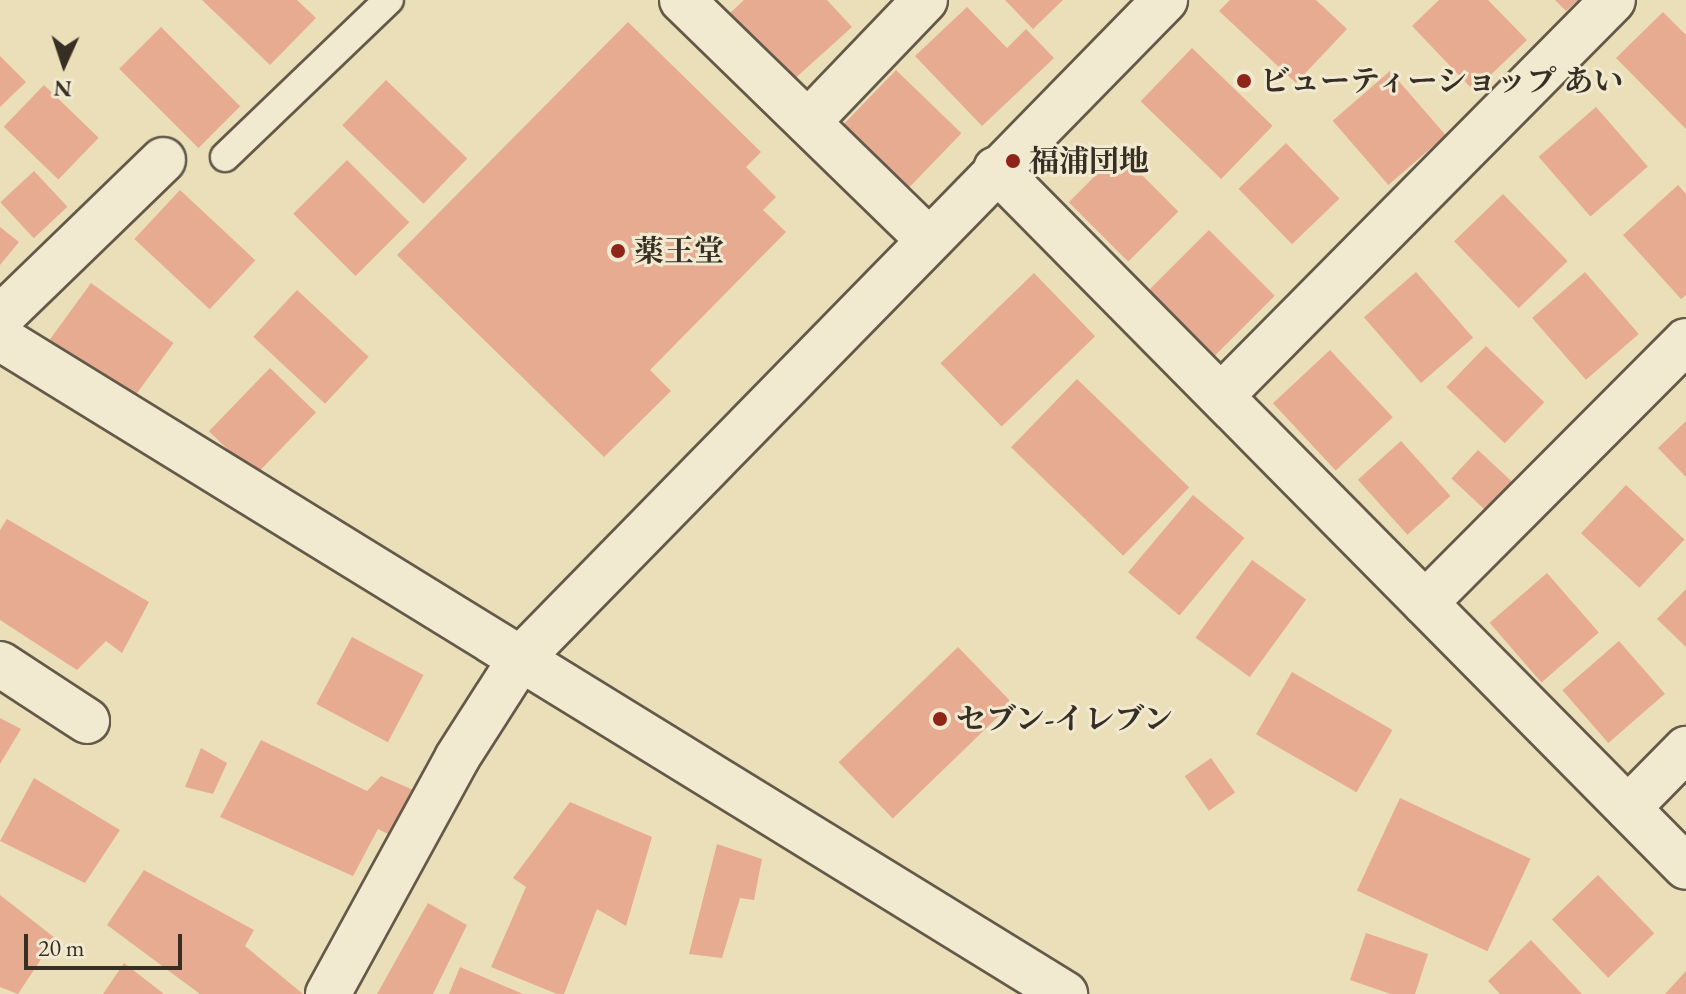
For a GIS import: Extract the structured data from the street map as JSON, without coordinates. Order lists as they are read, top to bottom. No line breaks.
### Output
{"places":["ビューティーショップ あい","福浦団地","薬王堂","セブン-イレブン"],"scale_bar":"20 m","north":"bottom"}
